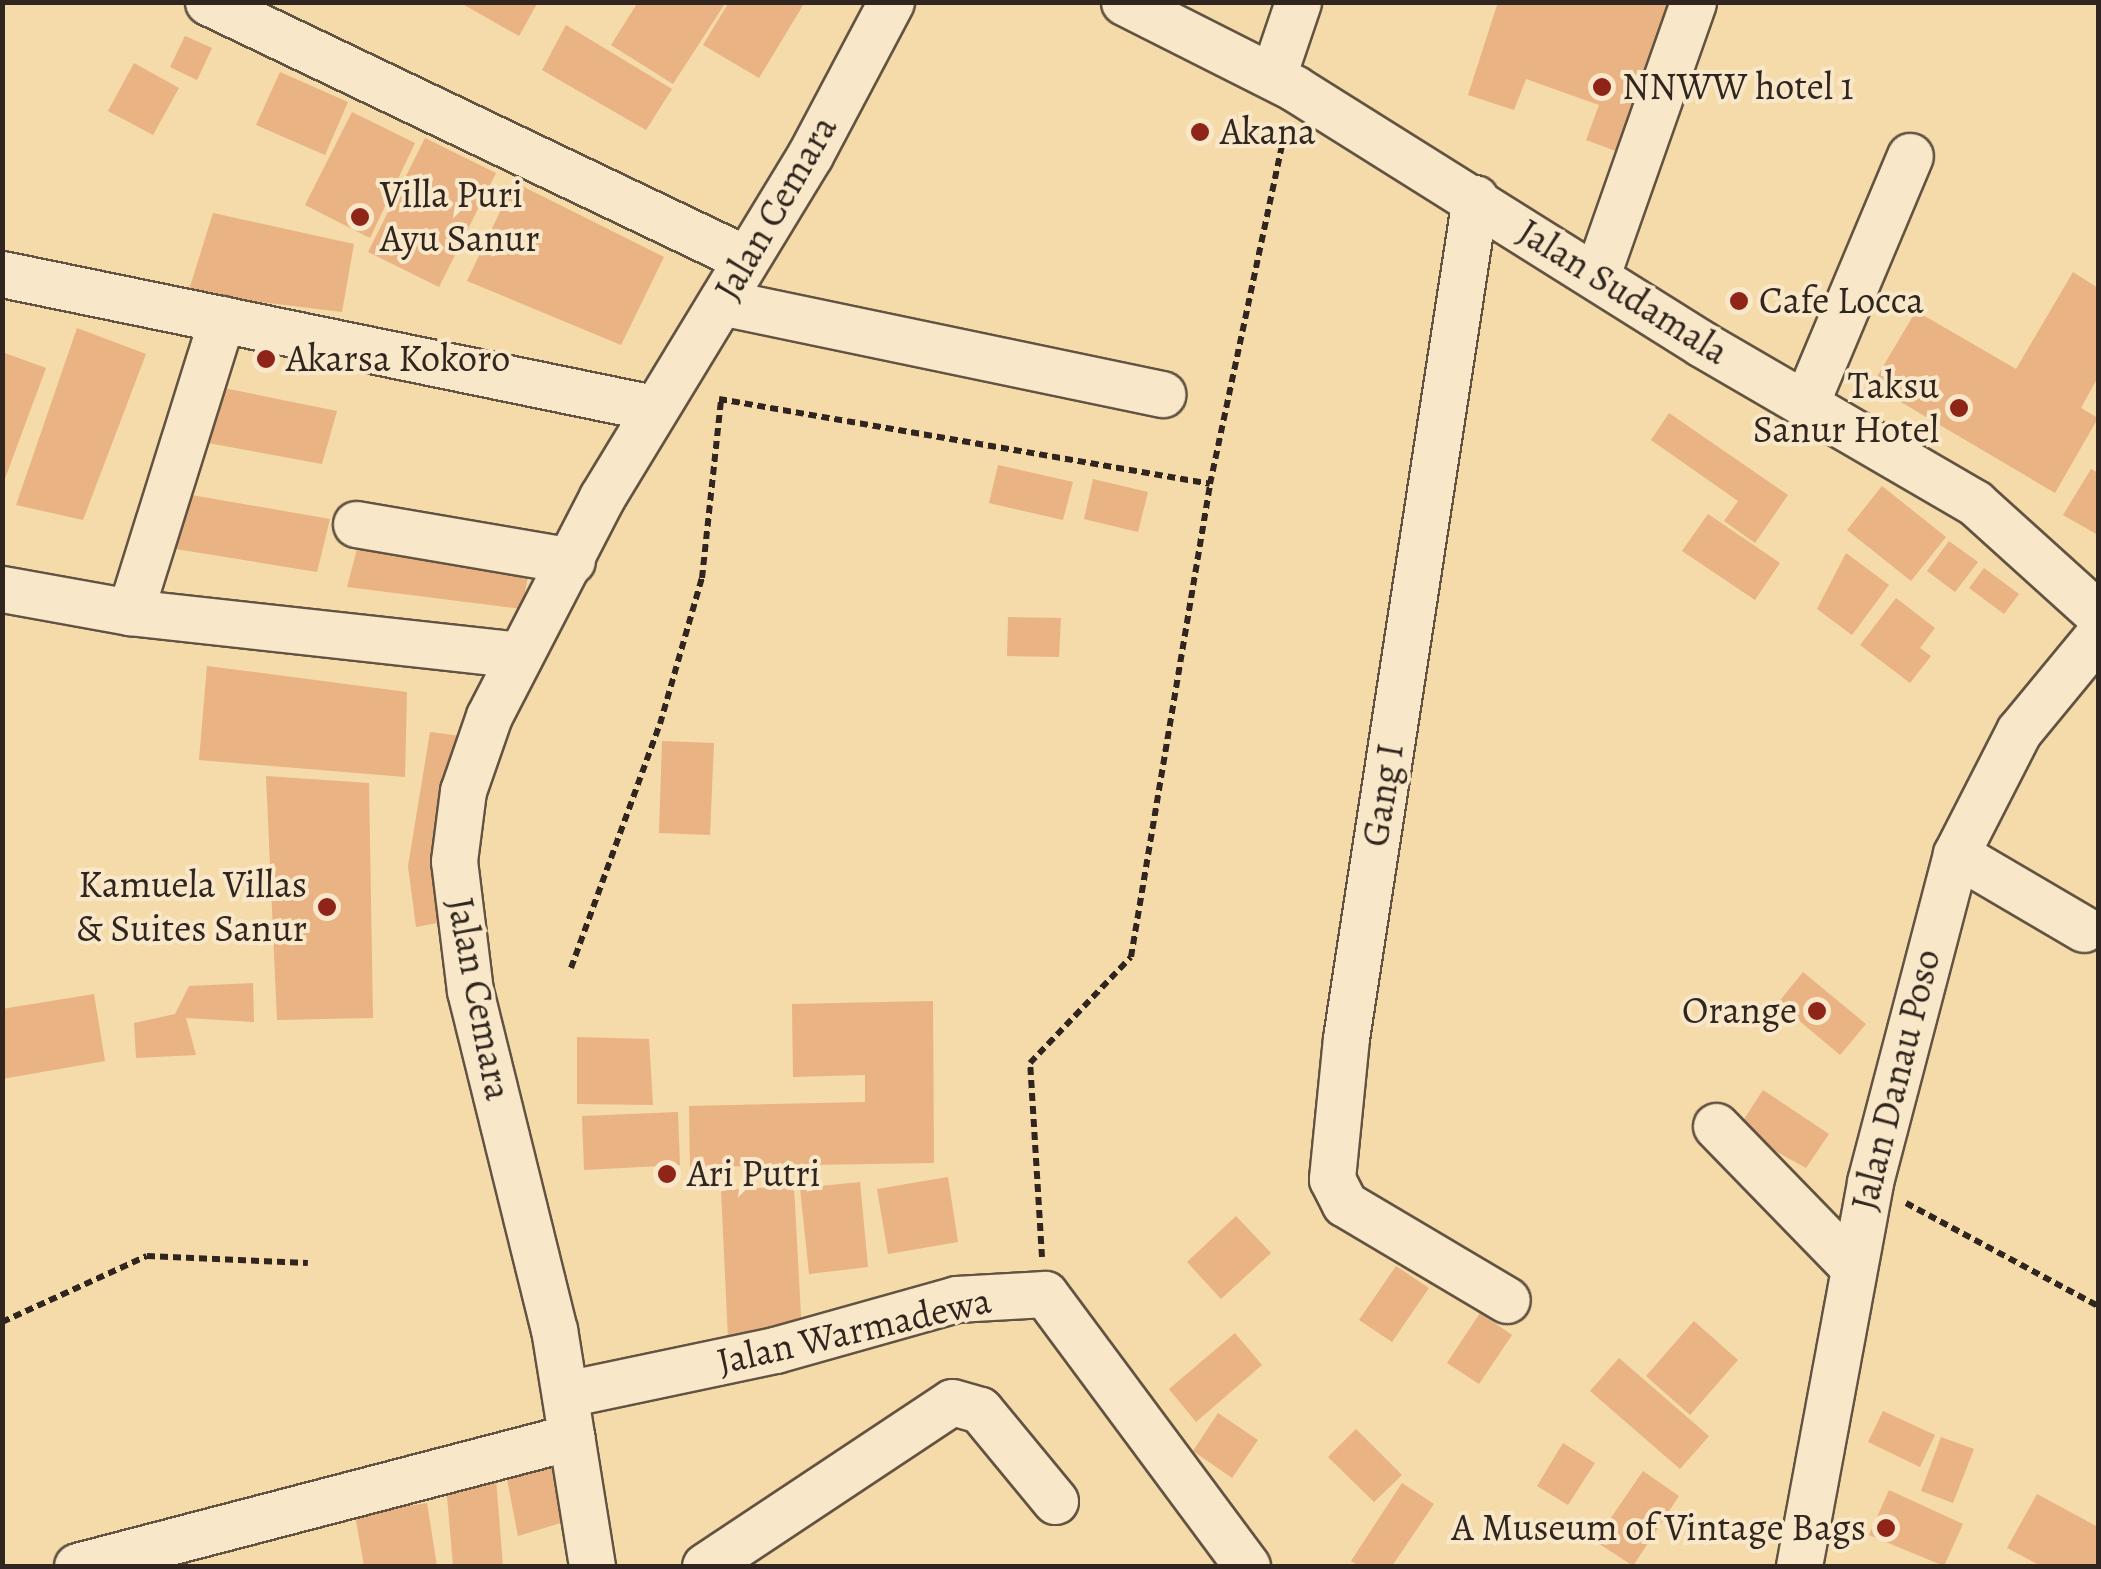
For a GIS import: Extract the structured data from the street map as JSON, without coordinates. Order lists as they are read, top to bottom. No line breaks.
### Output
{"streets":{"street":["Jalan Cemara","Jalan Sudamala","Gang I","Jalan Danau Poso","Jalan Warmadewa"]},"crossings":[["Jalan Cemara","Jalan Warmadewa"],["Jalan Sudamala","Gang I"]],"places":["NNWW hotel 1","Akana","Villa Puri Ayu Sanur","Cafe Locca","Akarsa Kokoro","Taksu Sanur Hotel","Kamuela Villas & Suites Sanur","Orange","Ari Putri","A Museum of Vintage Bags"]}
